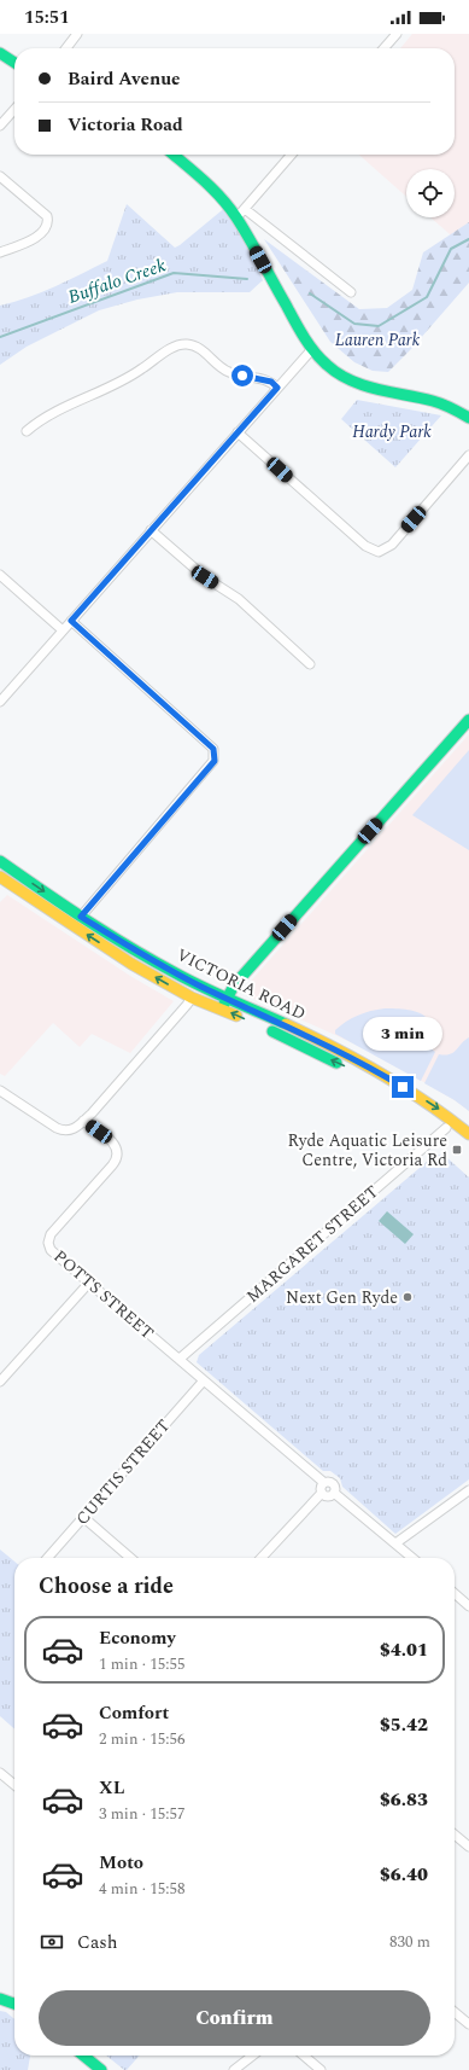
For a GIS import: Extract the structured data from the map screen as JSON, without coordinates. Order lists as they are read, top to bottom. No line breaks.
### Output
{"streets":{"main road":["VICTORIA ROAD"],"street":["MARGARET STREET","POTTS STREET","CURTIS STREET"]},"crossings":[["VICTORIA ROAD","MARGARET STREET"],["MARGARET STREET","POTTS STREET"],["POTTS STREET","CURTIS STREET"]],"water":["Buffalo Creek"],"parks":["Lauren Park","Hardy Park"],"places":{"transit":["Ryde Aquatic Leisure Centre, Victoria Rd"],"other":["Next Gen Ryde"]},"page":{"status":"15:51","banner":["Baird Avenue","Victoria Road"],"bubble":"3 min","heading":"Choose a ride","list":[{"name":"Economy","note":"1 min · 15:55","value":"$4.01"},{"name":"Comfort","note":"2 min · 15:56","value":"$5.42"},{"name":"XL","note":"3 min · 15:57","value":"$6.83"},{"name":"Moto","note":"4 min · 15:58","value":"$6.40"}],"pay":["Cash","830 m"],"buttons":"Confirm"}}
